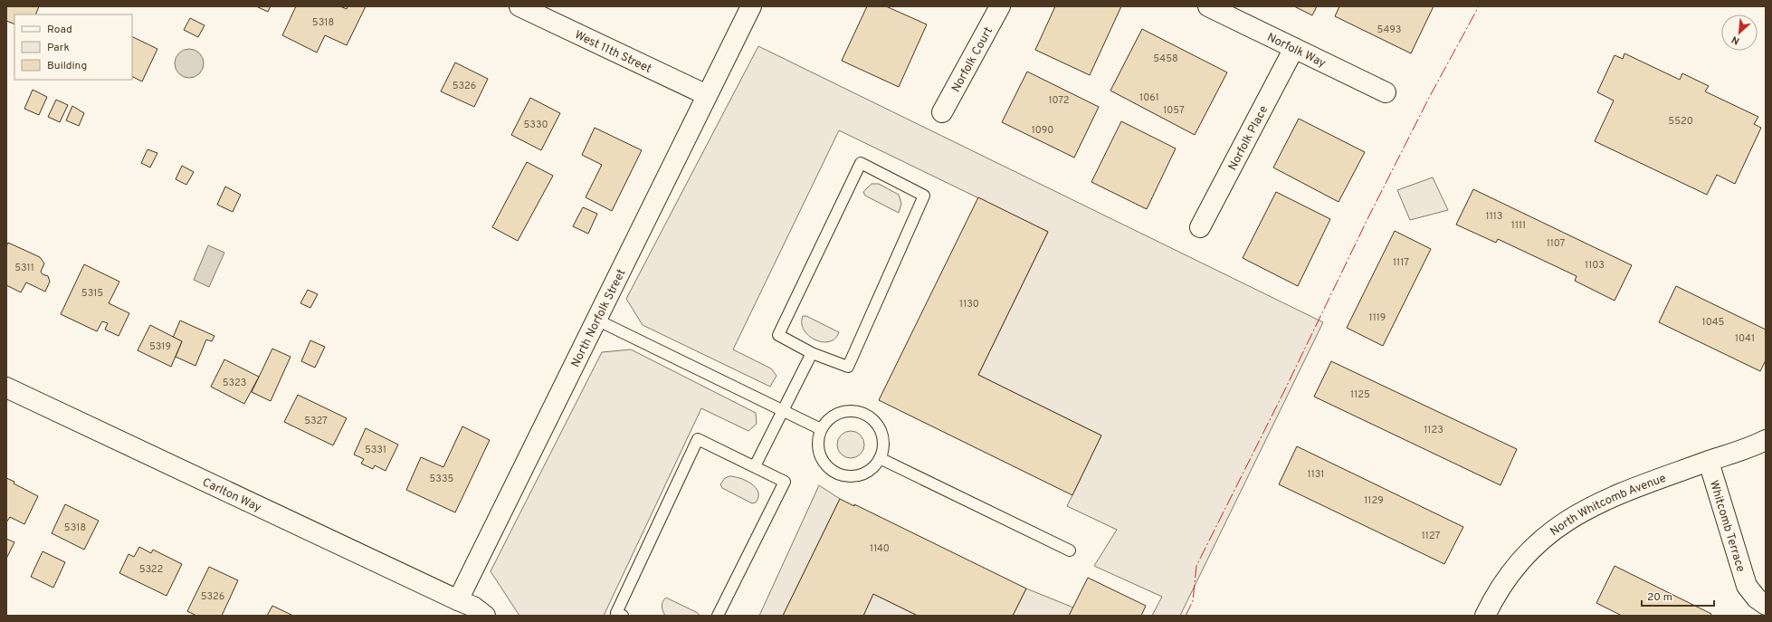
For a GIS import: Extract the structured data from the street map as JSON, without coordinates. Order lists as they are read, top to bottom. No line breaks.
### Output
{"streets":{"street":["Norfolk Way","West 11th Street","Norfolk Court","Norfolk Place","North Norfolk Street","Carlton Way","North Whitcomb Avenue","Whitcomb Terrace"]},"crossings":[["Norfolk Way","Norfolk Place"],["West 11th Street","North Norfolk Street"],["North Norfolk Street","Carlton Way"],["North Whitcomb Avenue","Whitcomb Terrace"]],"house_numbers":["5318","5493","5458","5326","1061","1072","1057","5520","5330","1090","1113","1111","1107","1117","1103","5311","5315","1130","1119","1045","1041","5319","5323","1125","5327","1123","5331","1131","5335","1129","5318","1127","1140","5322","5326"],"legend":["Road","Park","Building"],"scale_bar":"20 m","north":"bottom left"}
